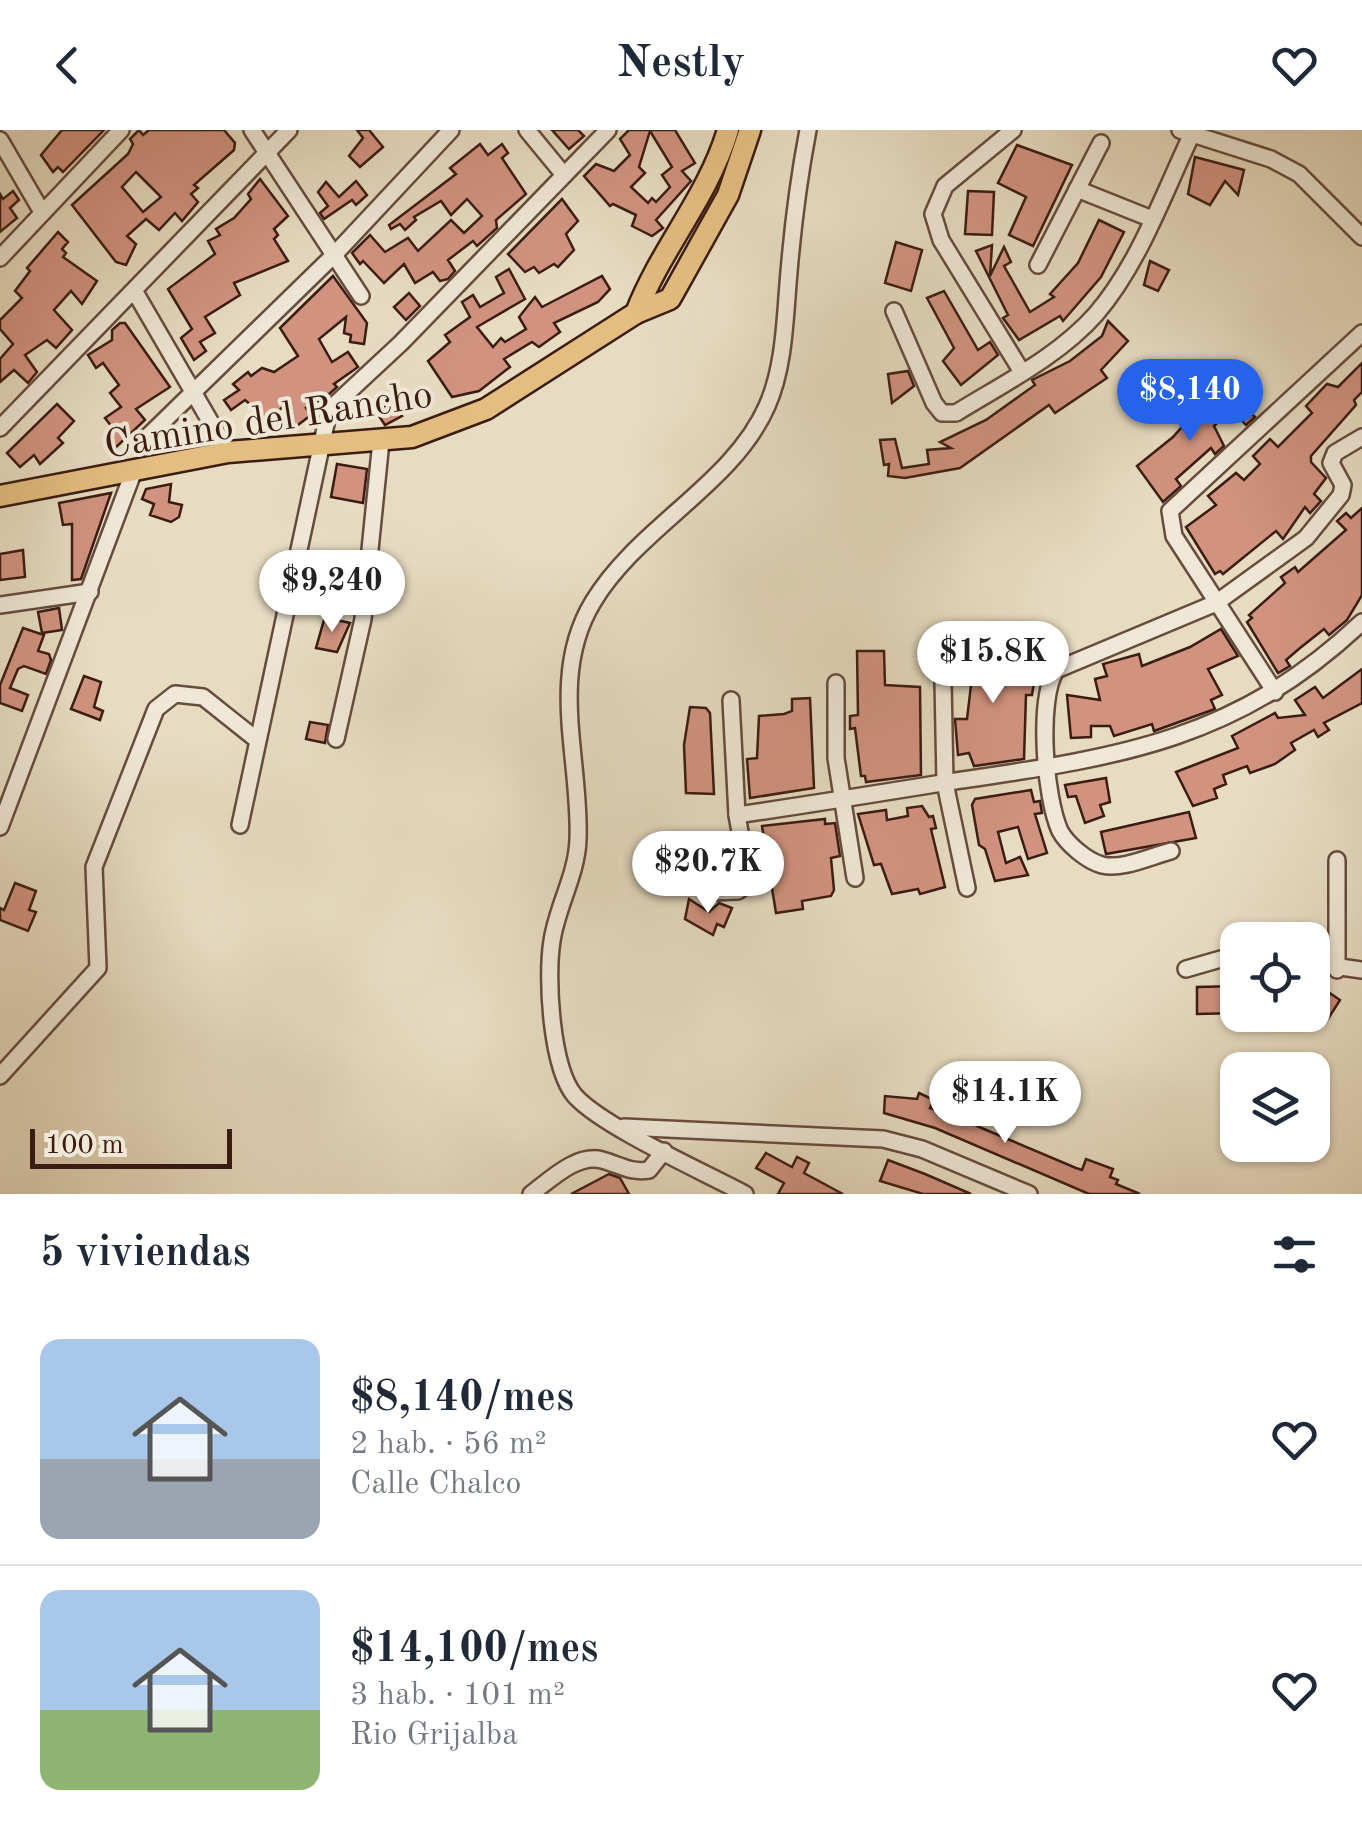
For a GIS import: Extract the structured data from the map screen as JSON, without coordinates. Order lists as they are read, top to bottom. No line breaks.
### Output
{"streets":{"main road":["Camino del Rancho"]},"scale_bar":"100 m","page":{"header":"Nestly","price":["$8,140","$9,240","$15.8K","$20.7K","$14.1K"],"scale":"100 m","heading":"5 viviendas","list":[{"name":"$8,140/mes","note":"2 hab. · 56 m² · Calle Chalco"},{"name":"$14,100/mes","note":"3 hab. · 101 m² · Rio Grijalba"}]}}
